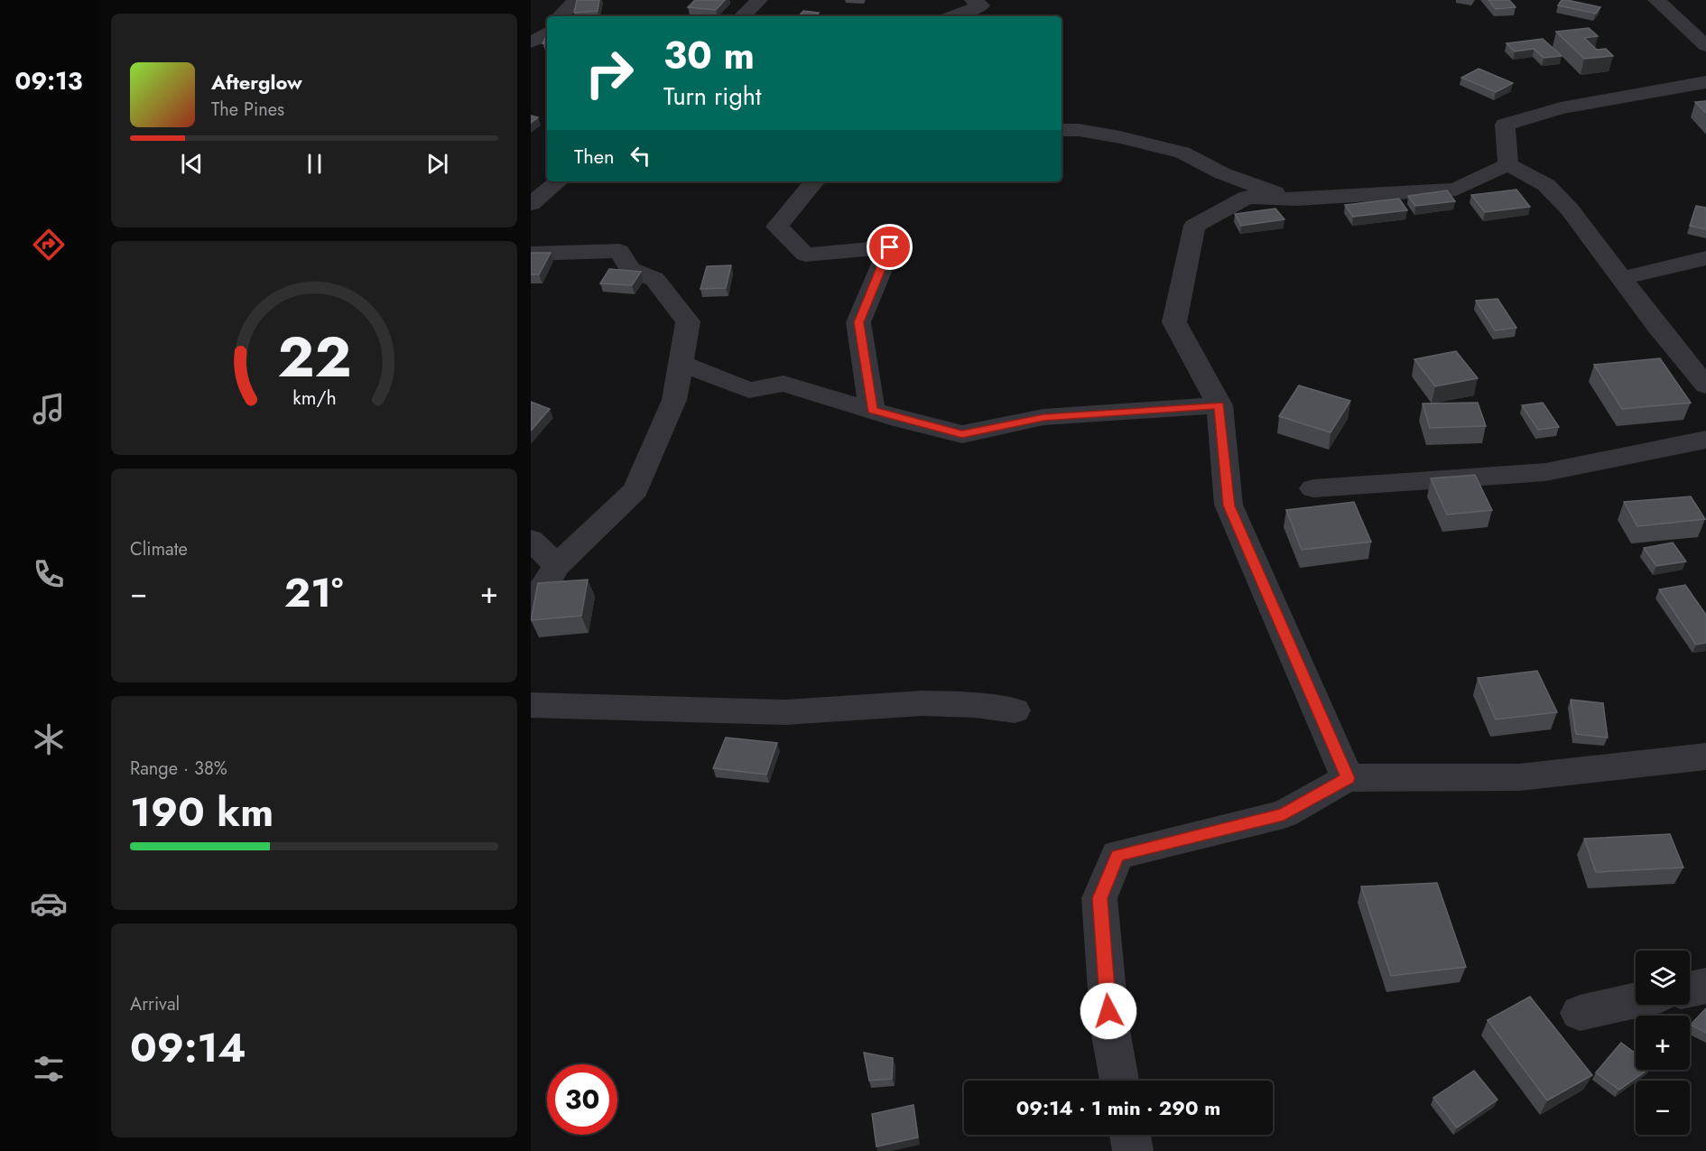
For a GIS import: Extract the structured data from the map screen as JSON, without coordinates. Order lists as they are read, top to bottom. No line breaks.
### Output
{"page":{"tabs":"09:13","turn":["30 m","Turn right"],"song":["Afterglow","The Pines"],"then":"Then","tile":["Climate",["Range · 38%","190 km"],["Arrival","09:14"]],"heat":["−","21°","+"],"map_buttons":["+","−"],"limit":"30","trip":"09:14 · 1 min · 290 m","gauge":["22","km/h"]}}
